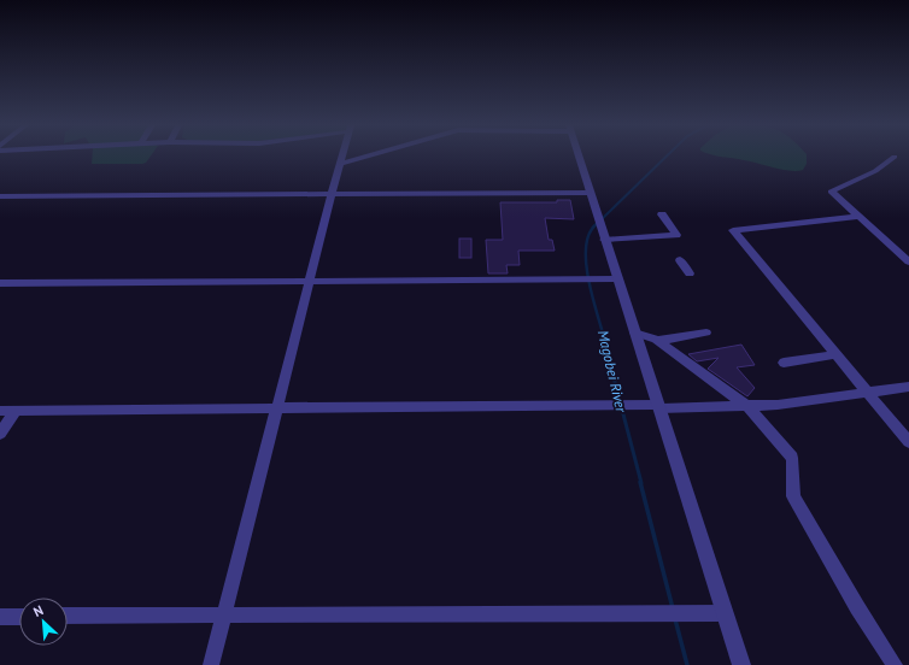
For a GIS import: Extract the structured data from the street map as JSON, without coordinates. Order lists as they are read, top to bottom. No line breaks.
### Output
{"water":["Magobei River"],"north":"top left"}
